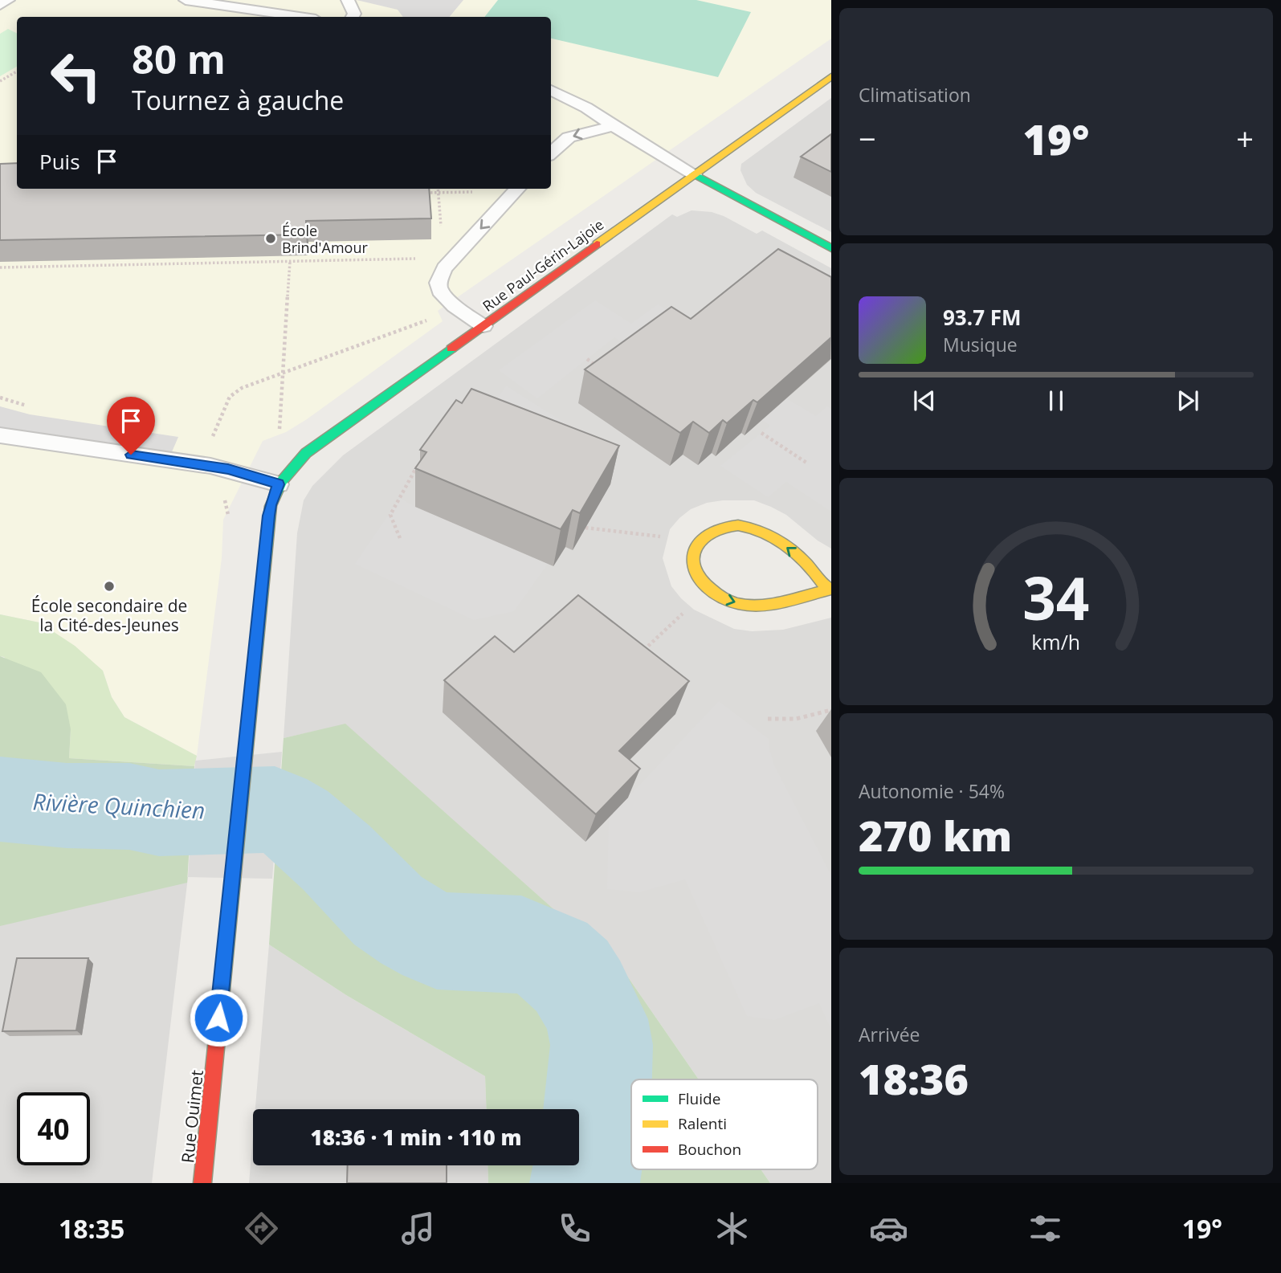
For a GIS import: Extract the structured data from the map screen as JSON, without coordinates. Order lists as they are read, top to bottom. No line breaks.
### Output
{"streets":{"street":["Rue Paul-Gérin-Lajoie","Rue Ouimet"]},"crossings":[["Rue Paul-Gérin-Lajoie","Rue Ouimet"]],"water":["Rivière Quinchien"],"places":["École Brind'Amour","École secondaire de la Cité-des-Jeunes"],"legend":["Fluide","Ralenti","Bouchon"],"page":{"tile":["Climatisation",["Autonomie · 54%","270 km"],["Arrivée","18:36"]],"turn":["80 m","Tournez à gauche"],"heat":["−","19°","+"],"then":"Puis","song":["93.7 FM","Musique"],"limit":"40","trip":"18:36 · 1 min · 110 m","tabs":["18:35","19°"],"gauge":["34","km/h"]}}
